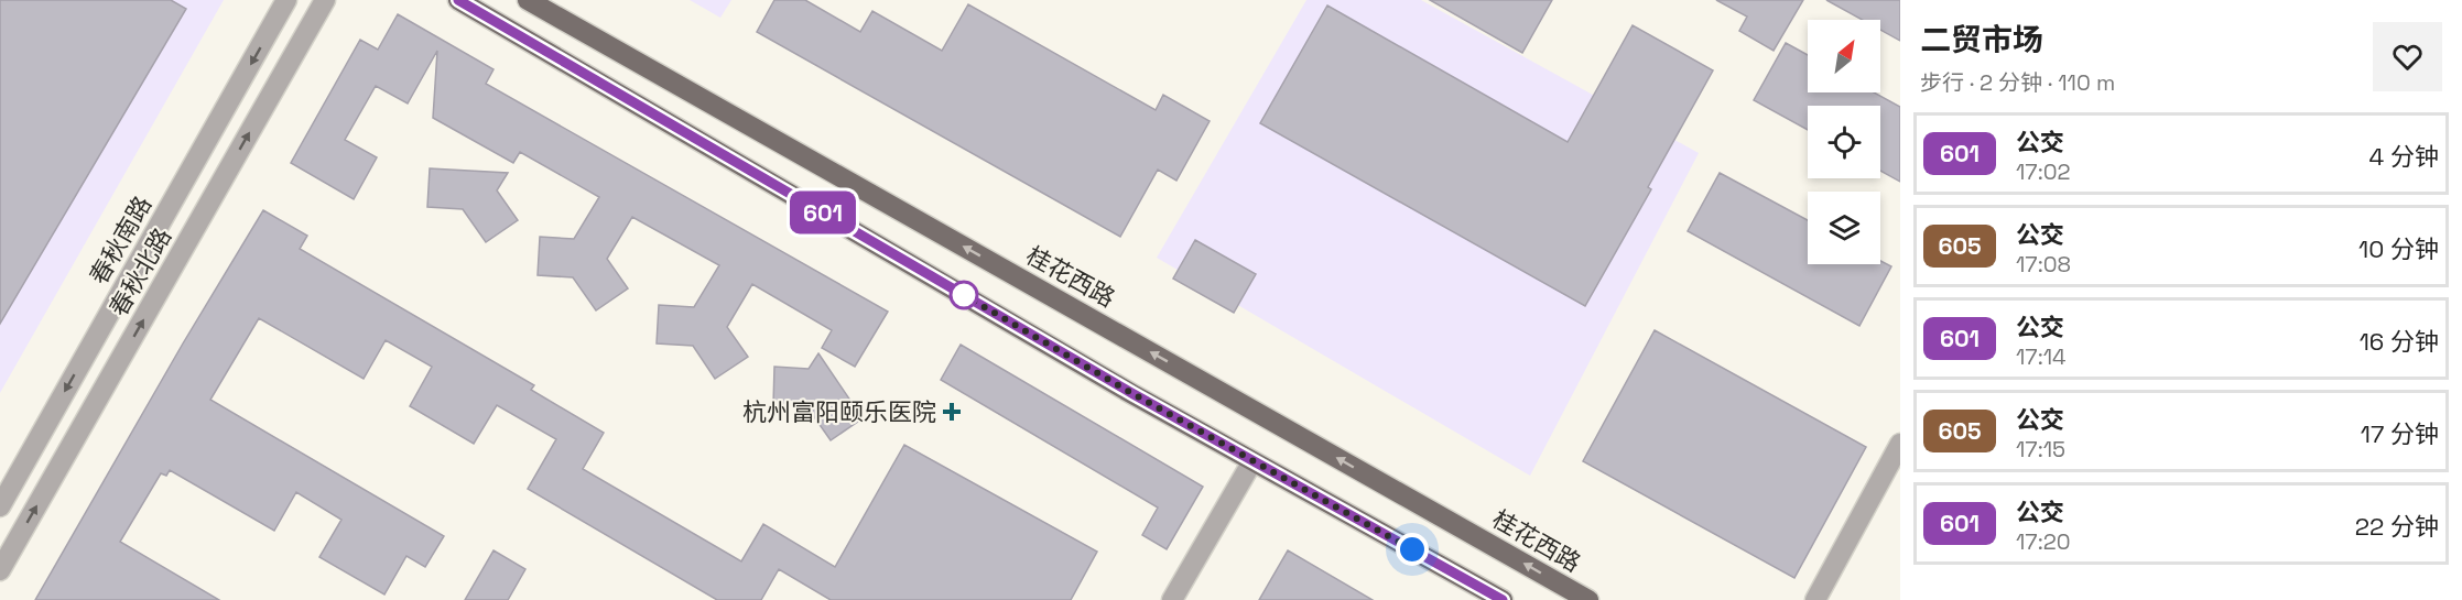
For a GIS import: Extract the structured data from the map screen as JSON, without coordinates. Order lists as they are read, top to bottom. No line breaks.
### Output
{"streets":{"main road":["桂花西路"],"street":["春秋南路","春秋北路"]},"one_way":["春秋南路","春秋北路"],"places":{"health":["杭州富阳颐乐医院"]},"lines":["bus line 601"],"north":"top right","page":{"on_map":"601","heading":["二贸市场","步行 · 2 分钟 · 110 m"],"list":[{"mark":"601","name":"公交","note":"17:02","value":"4 分钟"},{"mark":"605","name":"公交","note":"17:08","value":"10 分钟"},{"mark":"601","name":"公交","note":"17:14","value":"16 分钟"},{"mark":"605","name":"公交","note":"17:15","value":"17 分钟"},{"mark":"601","name":"公交","note":"17:20","value":"22 分钟"}]}}
